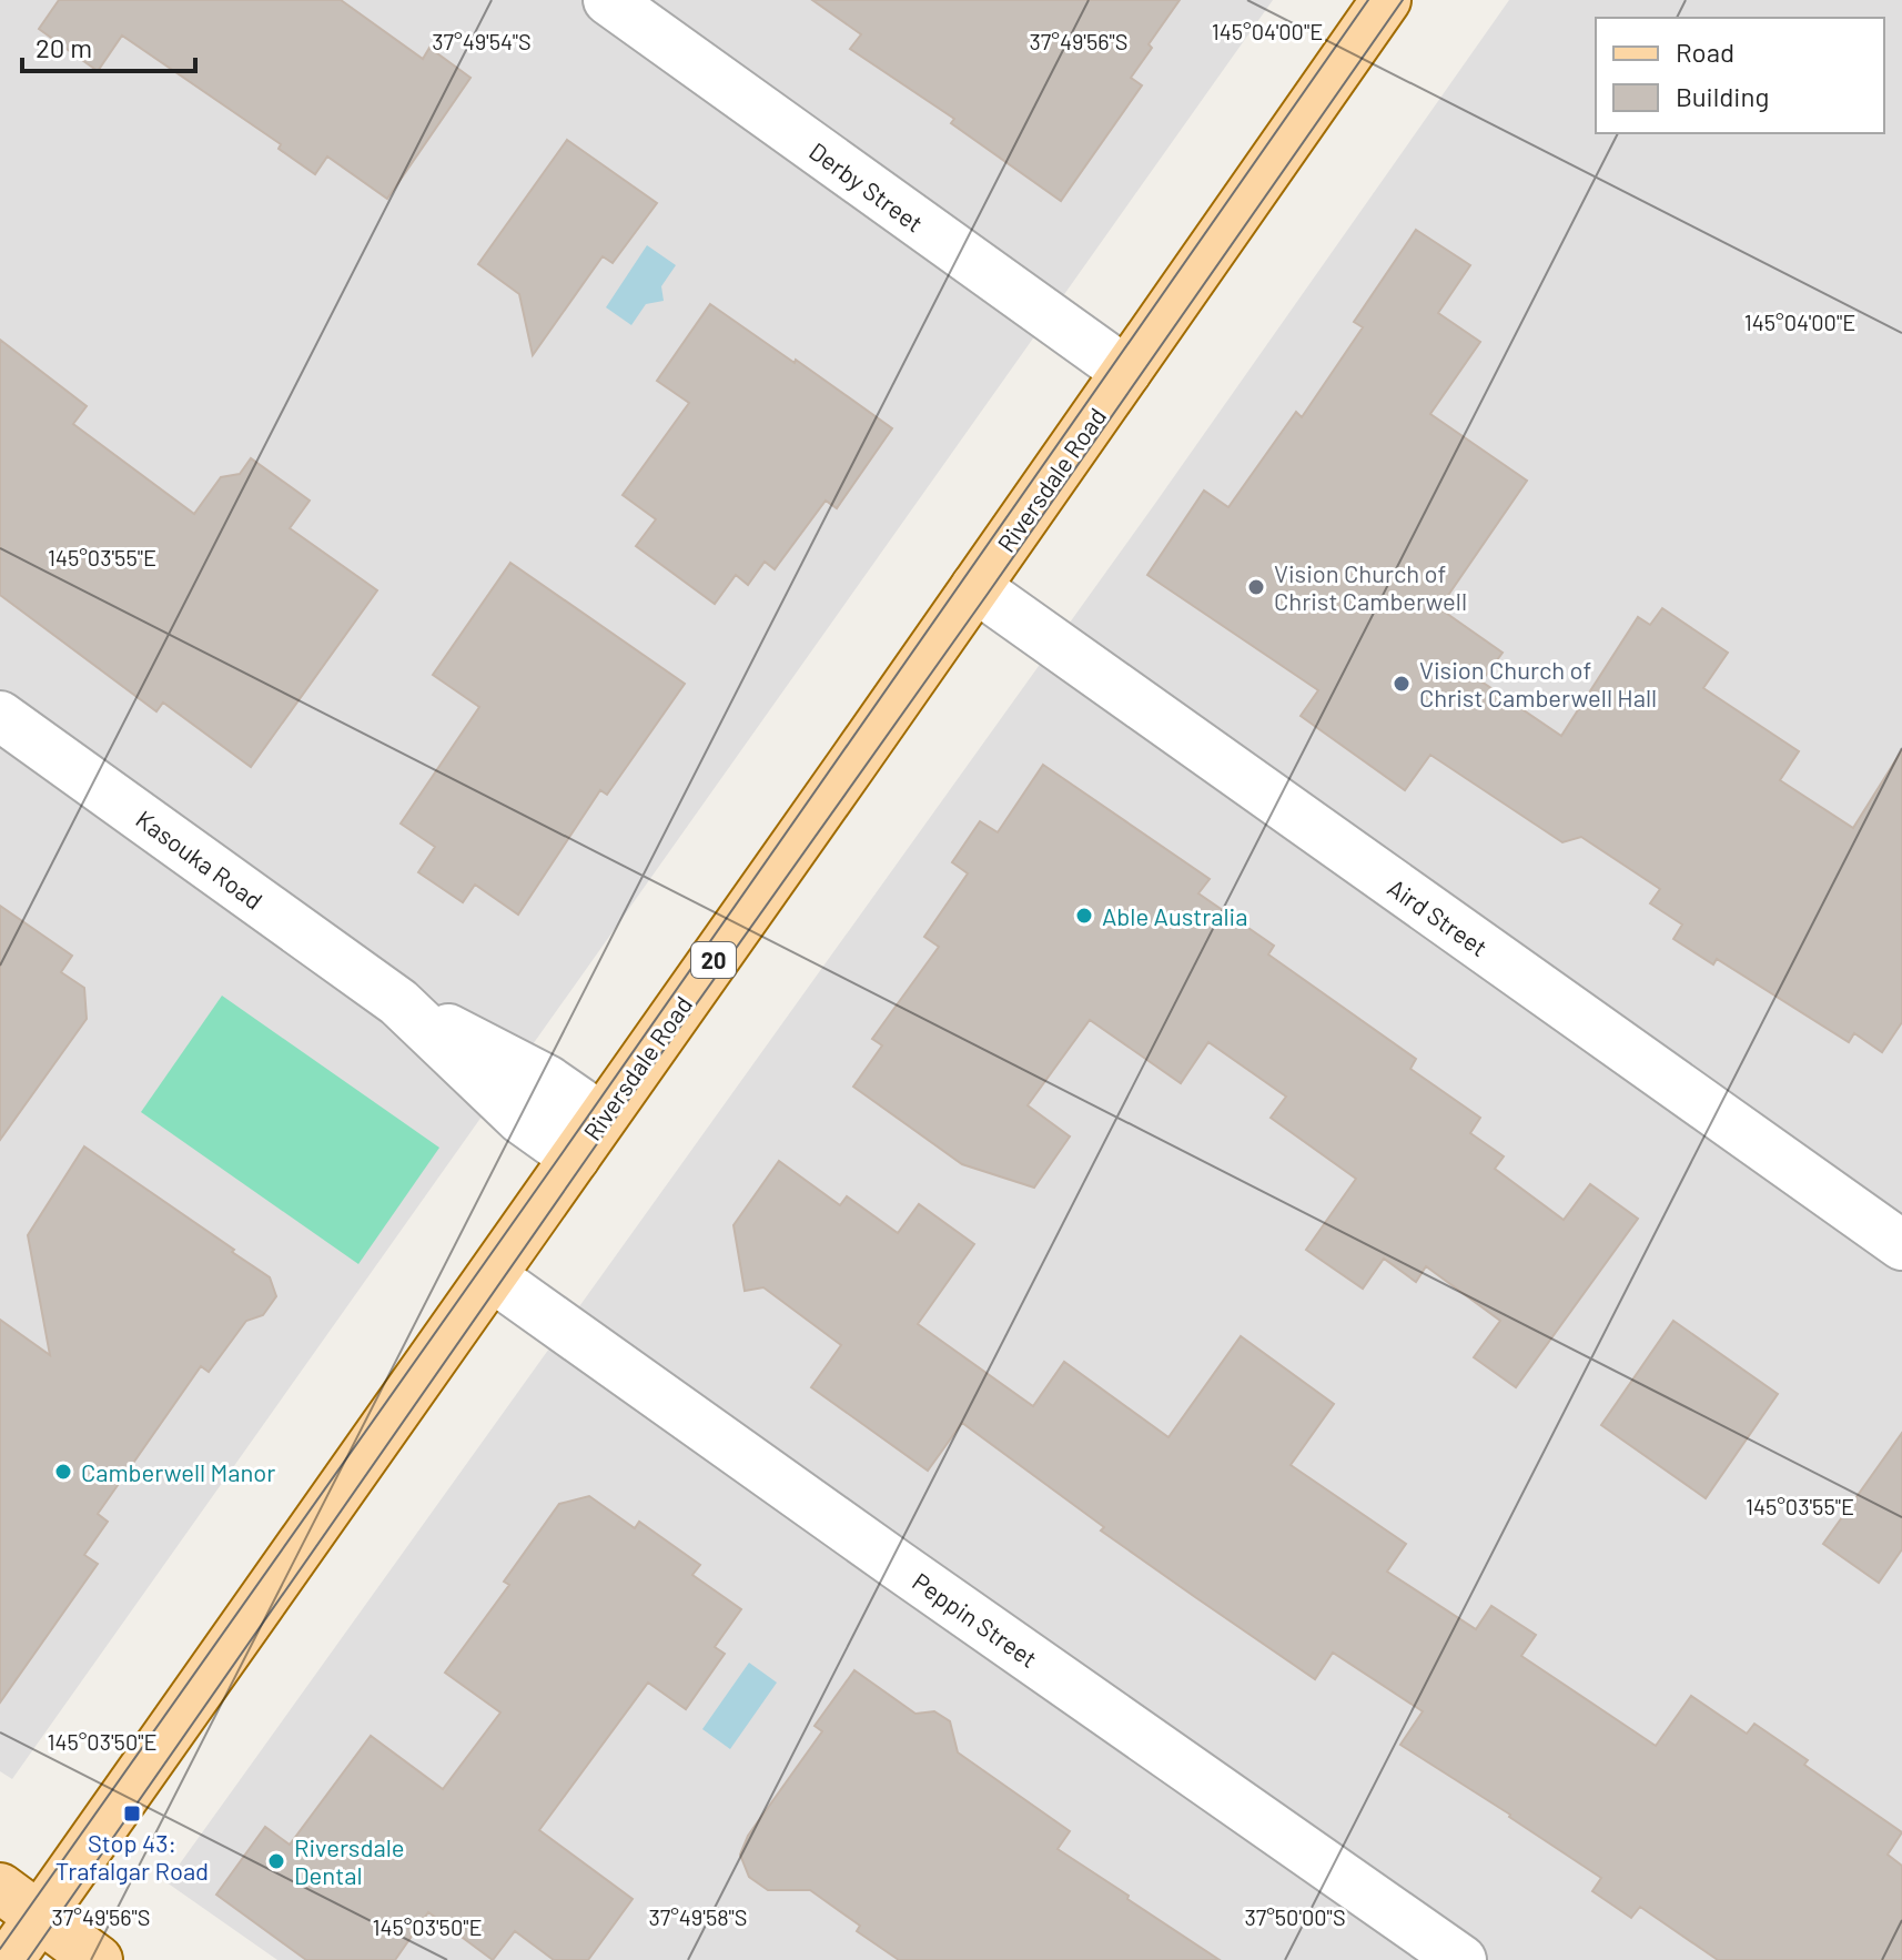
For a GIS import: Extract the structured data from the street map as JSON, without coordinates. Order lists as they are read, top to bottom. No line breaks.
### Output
{"streets":{"main road":["Riversdale Road","20"],"street":["Derby Street","Kasouka Road","Aird Street","Peppin Street"]},"crossings":[["Derby Street","Riversdale Road"],["Riversdale Road","Kasouka Road"],["Riversdale Road","Aird Street"],["Riversdale Road","Peppin Street"]],"places":{"other":["Vision Church of Christ Camberwell","Vision Church of Christ Camberwell Hall","Able Australia","Camberwell Manor","Riversdale Dental"],"transit":["Stop 43: Trafalgar Road"]},"legend":["Road","Building"],"scale_bar":"20 m","coordinates":["145°04'00\"E","37°49'54\"S","37°49'56\"S","145°03'55\"E","145°03'50\"E","37°49'58\"S","37°50'00\"S"]}
